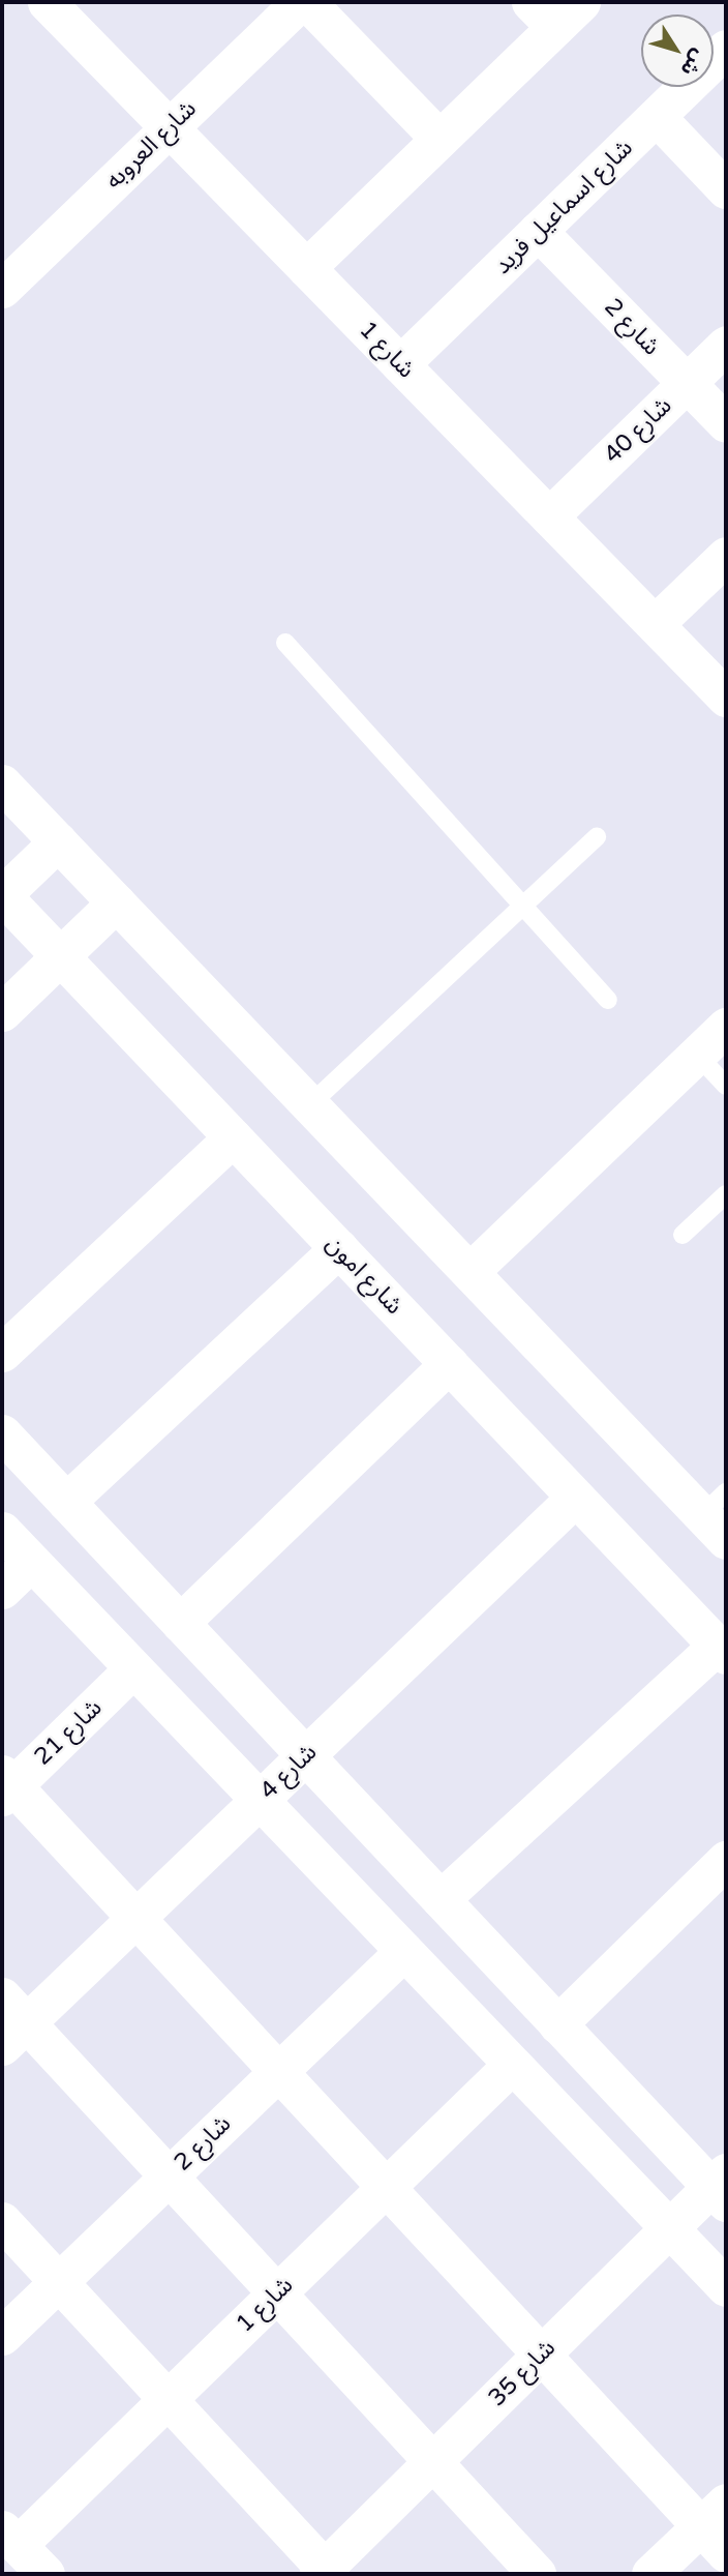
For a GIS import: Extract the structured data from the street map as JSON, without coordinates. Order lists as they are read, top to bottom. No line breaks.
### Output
{"streets":{"street":["شارع العروبه","شارع اسماعيل فريد","شارع 2","شارع 1","شارع 40","شارع امون","شارع 21","شارع 4","شارع 35"]},"crossings":[["شارع العروبه","شارع 1"],["شارع اسماعيل فريد","شارع 2"],["شارع اسماعيل فريد","شارع 1"],["شارع 2","شارع 40"],["شارع 1","شارع 40"],["شارع امون","شارع 4"]],"north":"bottom right"}
